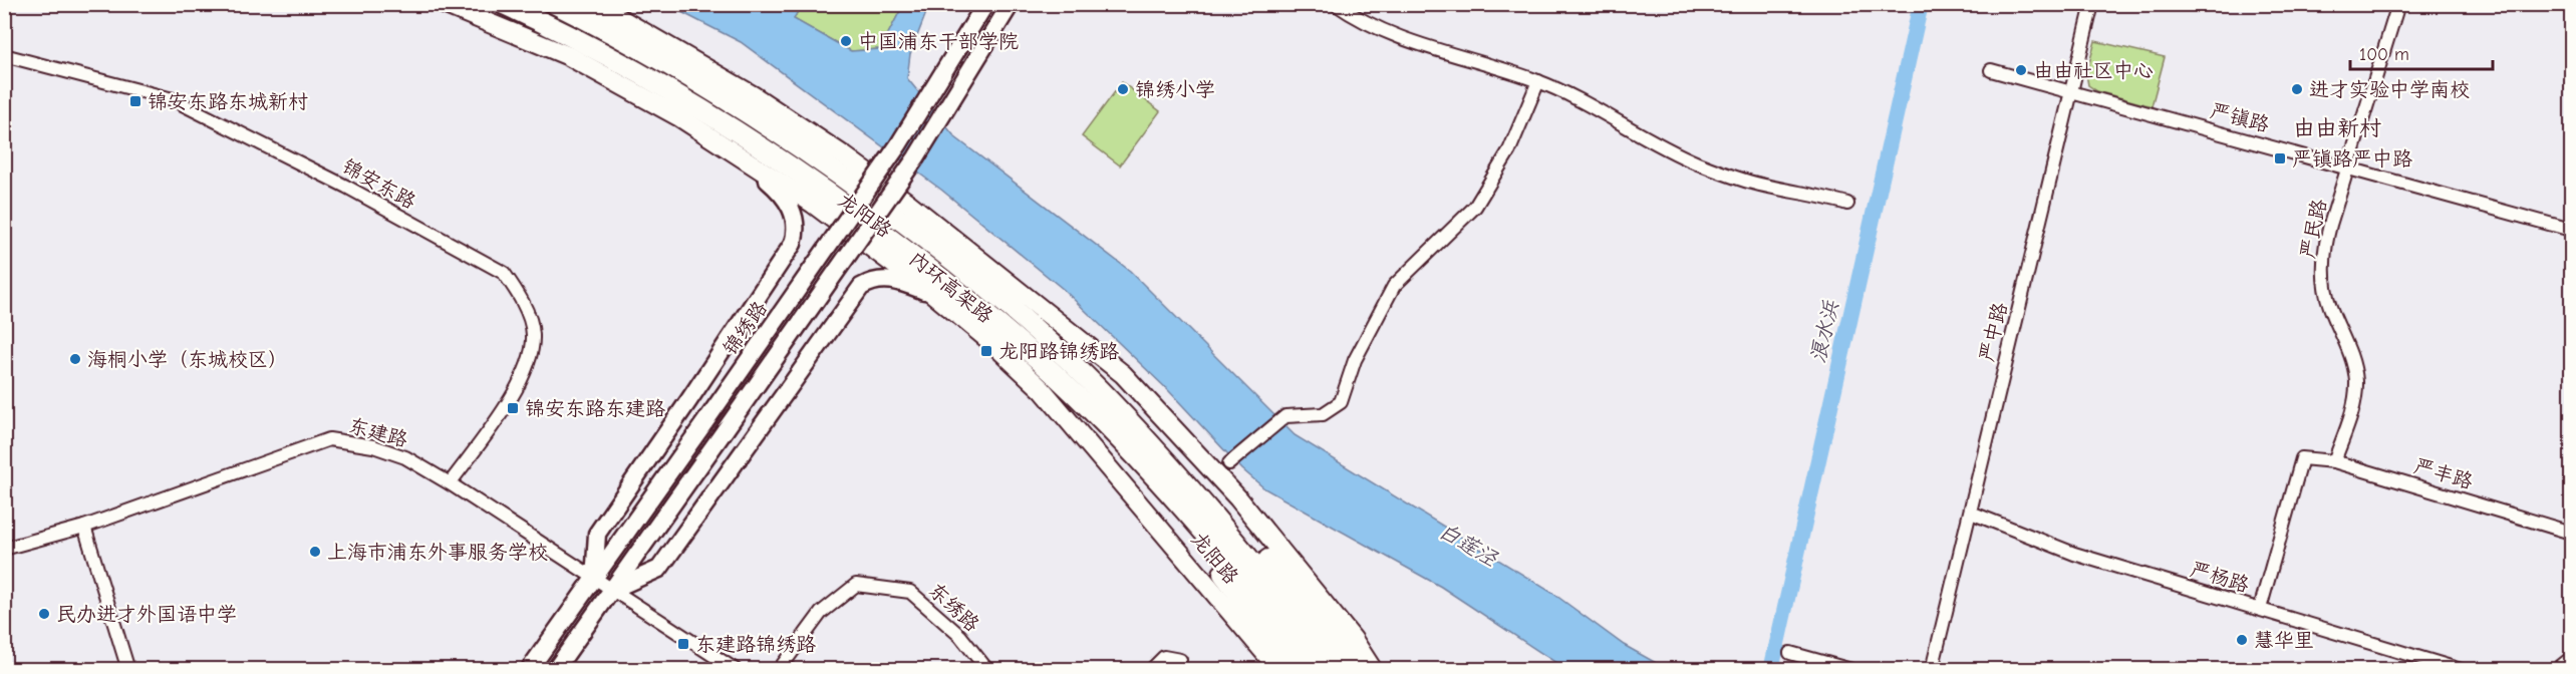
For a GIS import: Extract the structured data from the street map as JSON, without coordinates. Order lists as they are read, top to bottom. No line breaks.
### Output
{"streets":{"highway":["内环高架路"],"main road":["龙阳路","锦绣路"],"street":["严镇路","锦安东路","严民路","严中路","东建路","严丰路","严杨路","东绣路"]},"crossings":[["严镇路","严民路"],["严镇路","严中路"],["锦安东路","东建路"],["严民路","严丰路"],["锦绣路","东建路"],["严中路","严杨路"],["严丰路","严杨路"]],"districts":["由由新村"],"water":["浪水浜","白莲泾"],"places":{"other":["中国浦东干部学院","由由社区中心","锦绣小学","进才实验中学南校","海桐小学（东城校区）","上海市浦东外事服务学校","民办进才外国语中学","慧华里"],"transit":["锦安东路东城新村","严镇路严中路","龙阳路锦绣路","锦安东路东建路","东建路锦绣路"]},"scale_bar":"100 m"}
